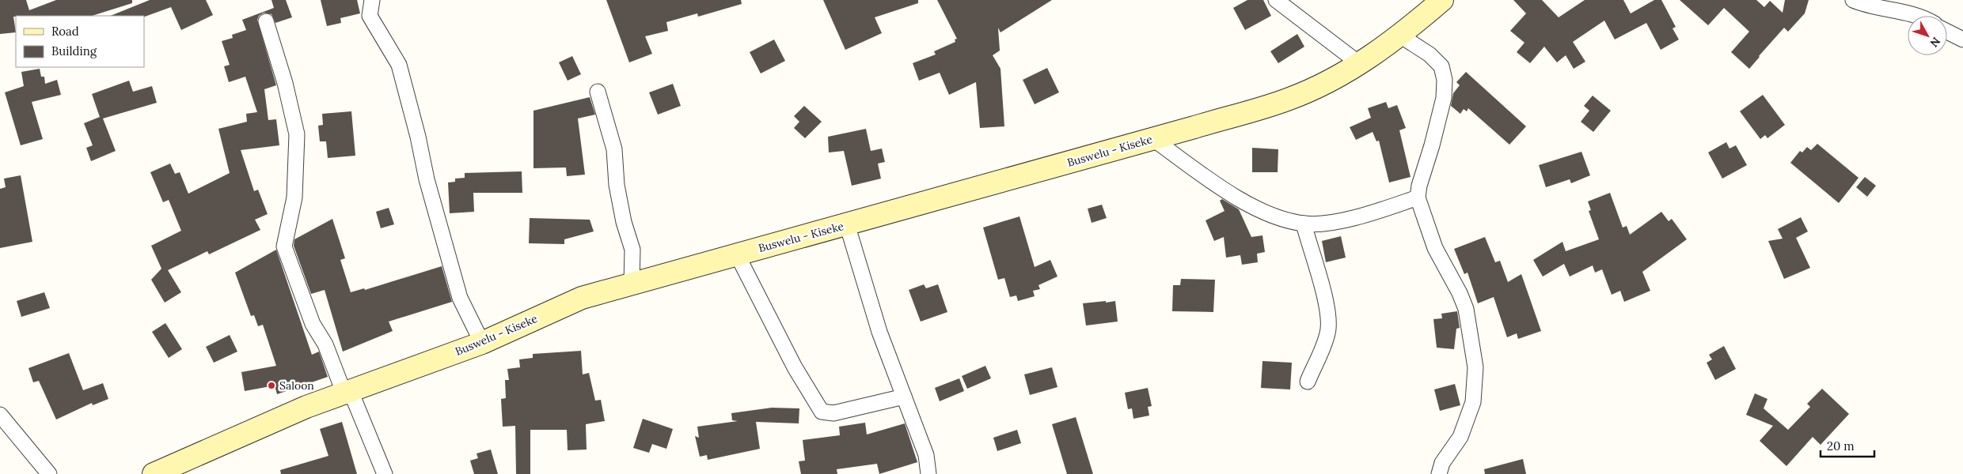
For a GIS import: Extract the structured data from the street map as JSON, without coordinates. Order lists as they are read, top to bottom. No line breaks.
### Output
{"streets":{"main road":["Buswelu - Kiseke"]},"places":["Saloon"],"legend":["Road","Building"],"scale_bar":"20 m","north":"bottom right"}
